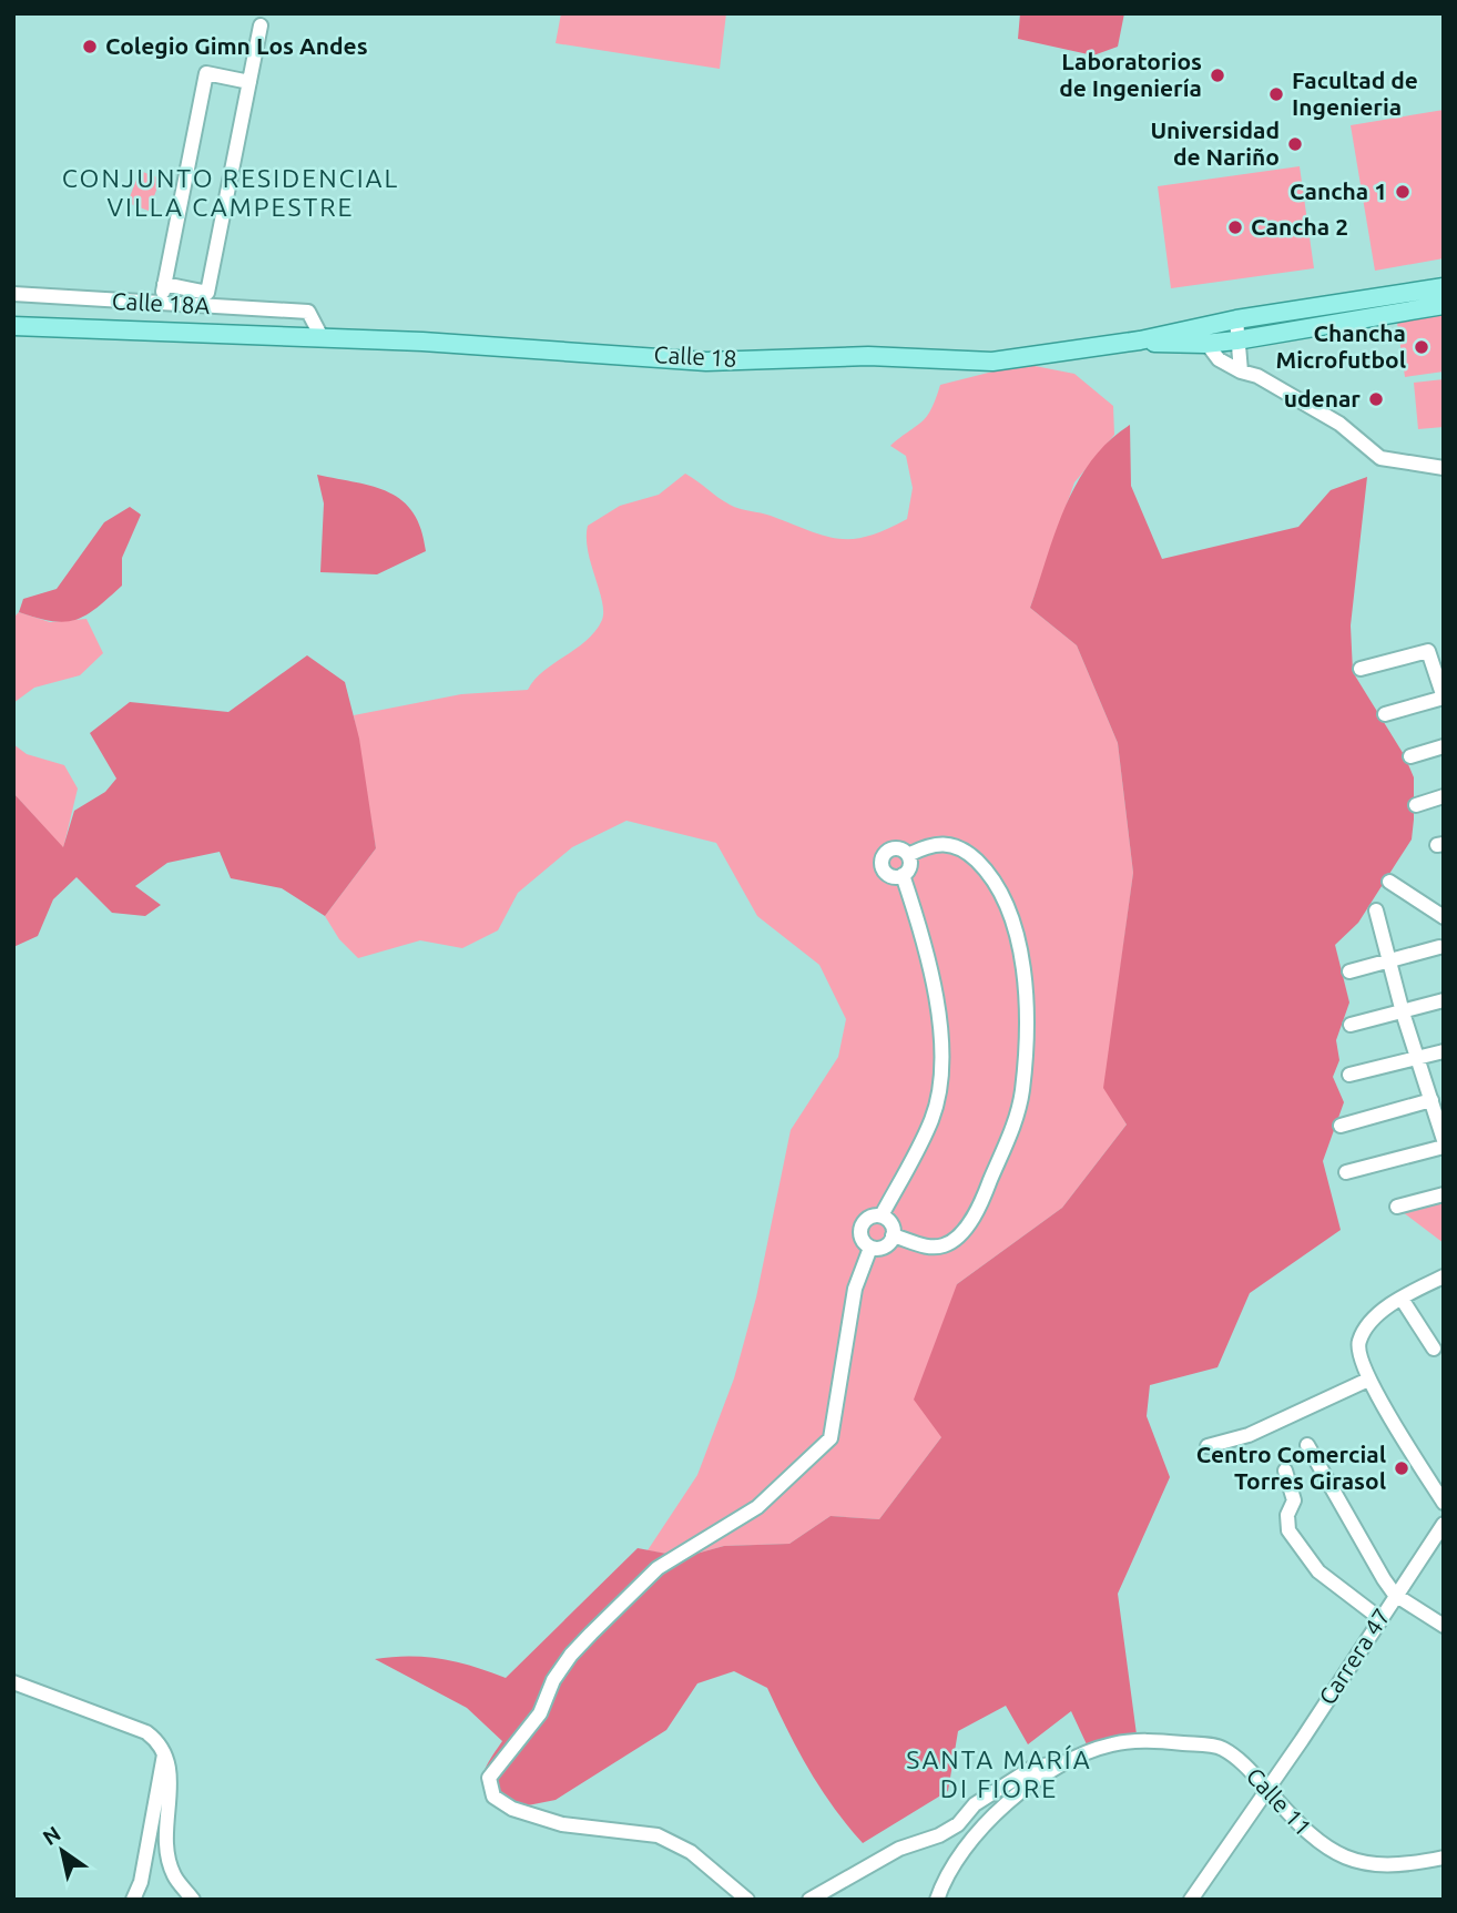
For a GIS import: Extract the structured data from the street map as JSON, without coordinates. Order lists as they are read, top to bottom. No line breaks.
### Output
{"streets":{"main road":["Calle 18"],"street":["Calle 18A","Carrera 47","Calle 11"]},"crossings":[["Calle 18A","Calle 18"],["Carrera 47","Calle 11"]],"districts":["CONJUNTO RESIDENCIAL VILLA CAMPESTRE","SANTA MARÍA DI FIORE"],"places":["Colegio Gimn Los Andes","Laboratorios de Ingeniería","Facultad de Ingenieria","Universidad de Nariño","Cancha 1","Cancha 2","Chancha Microfutbol","udenar","Centro Comercial Torres Girasol"],"north":"top left"}
